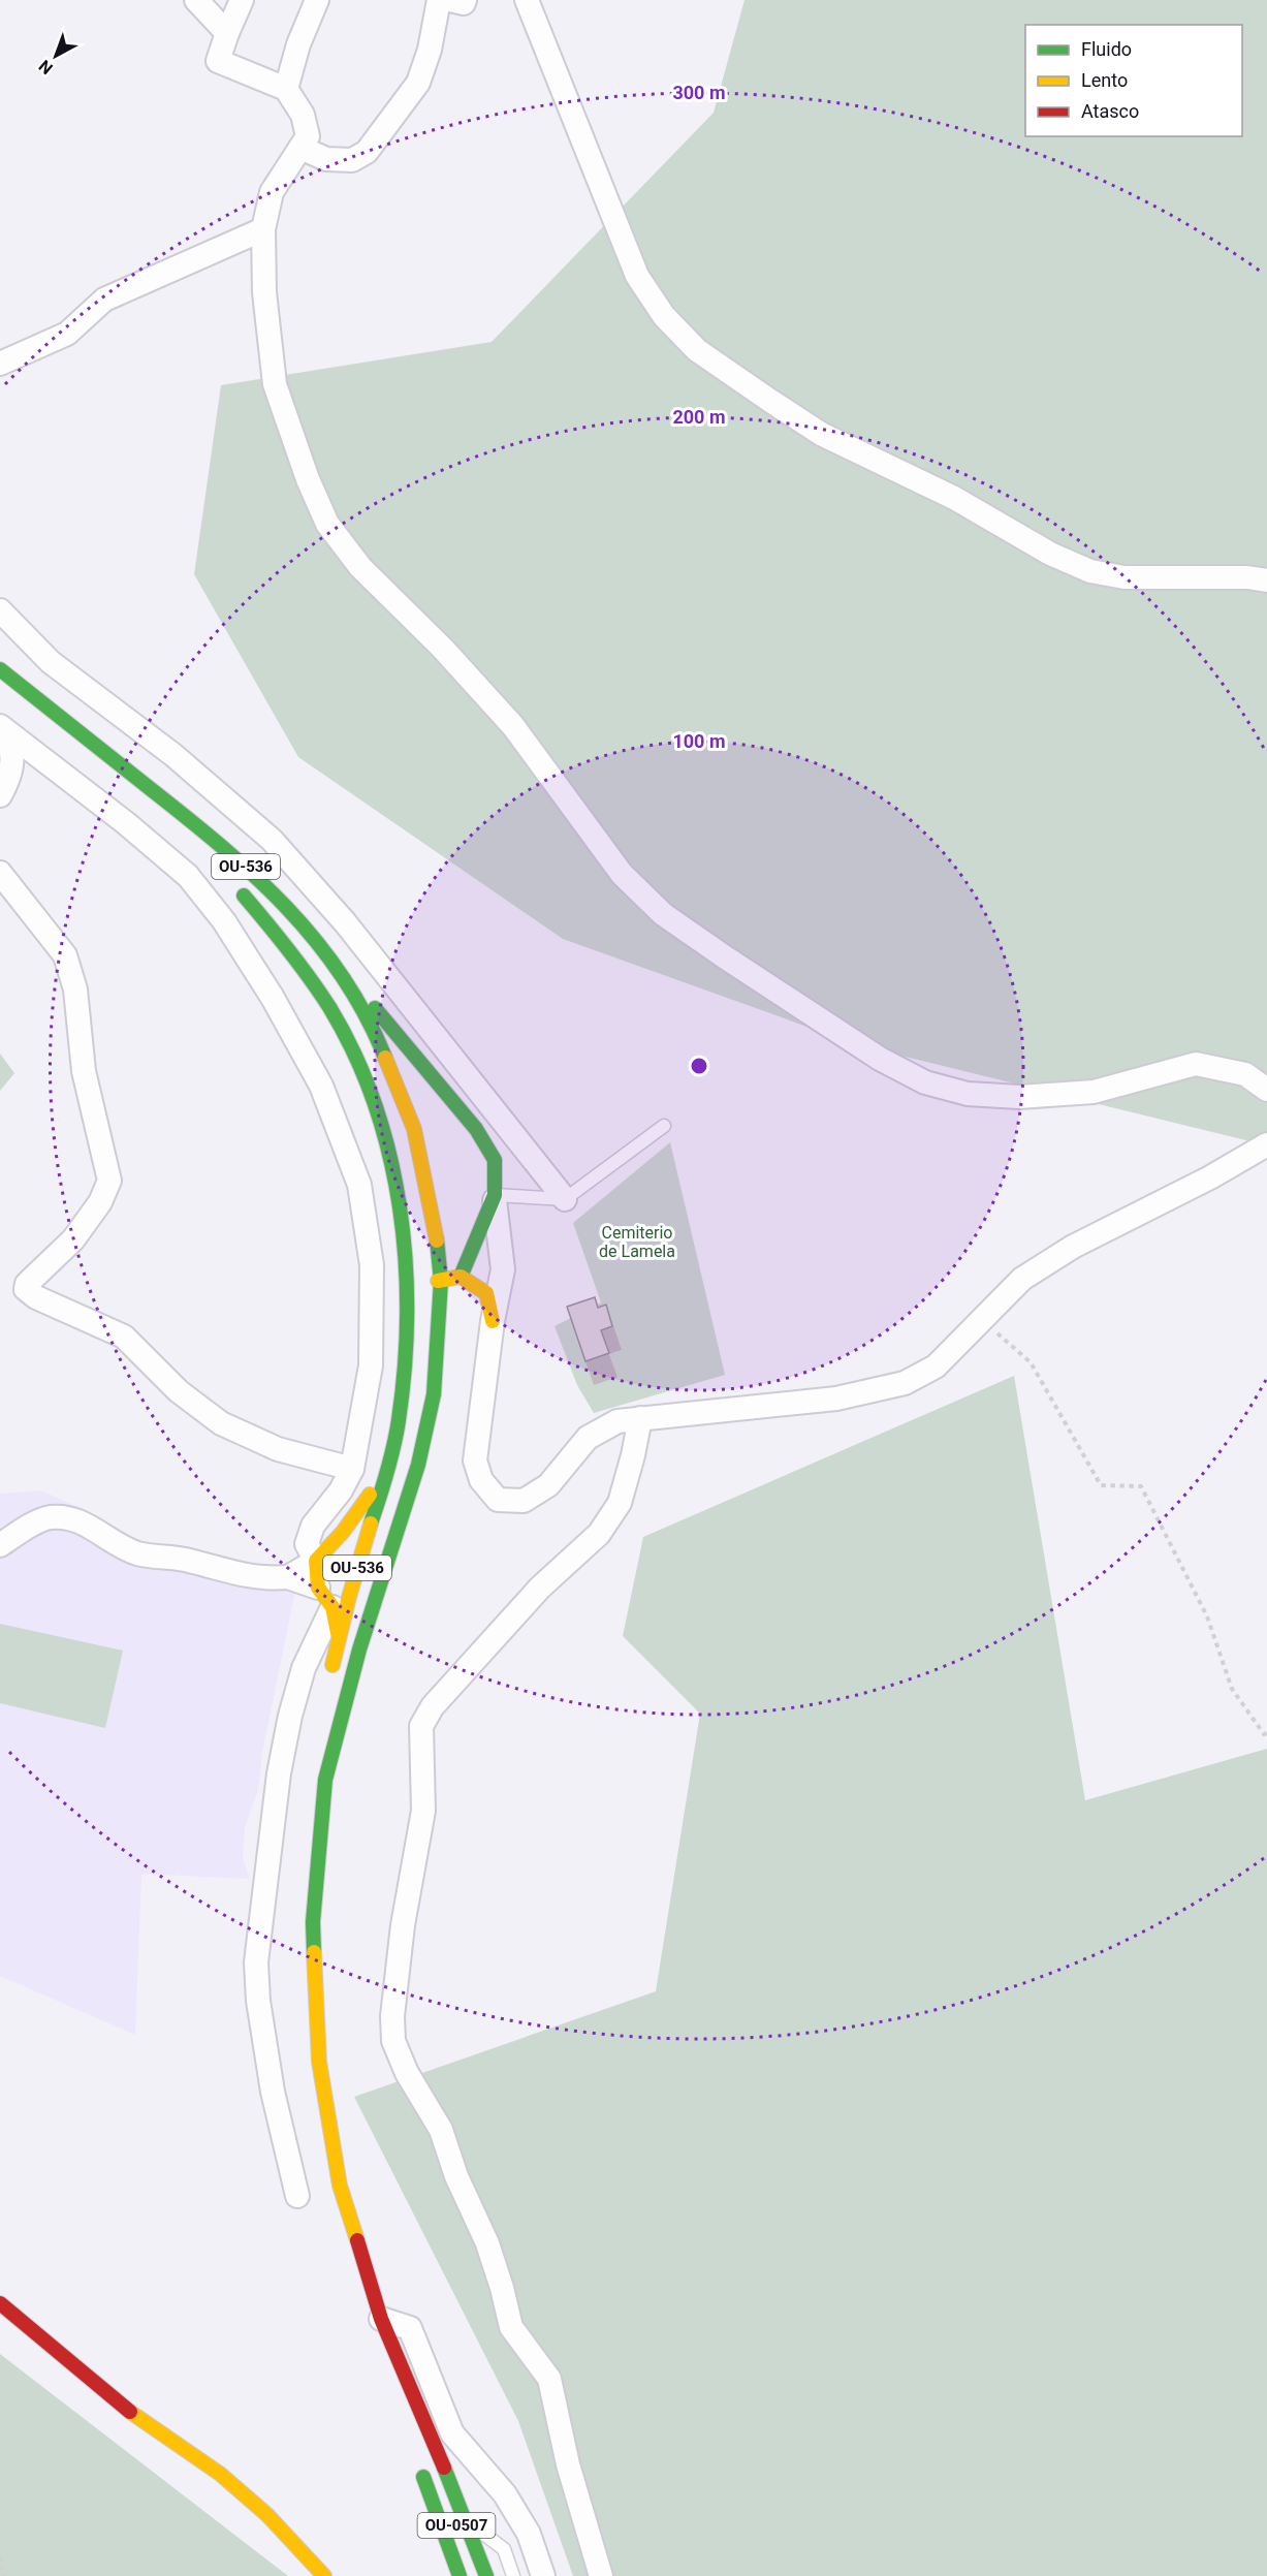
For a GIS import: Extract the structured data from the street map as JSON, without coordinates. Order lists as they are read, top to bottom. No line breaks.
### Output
{"streets":{"main road":["OU-536","OU-0507"]},"parks":["Cemiterio de Lamela"],"legend":["Fluido","Lento","Atasco"],"north":"bottom left","rings":["300 m","200 m","100 m"]}
